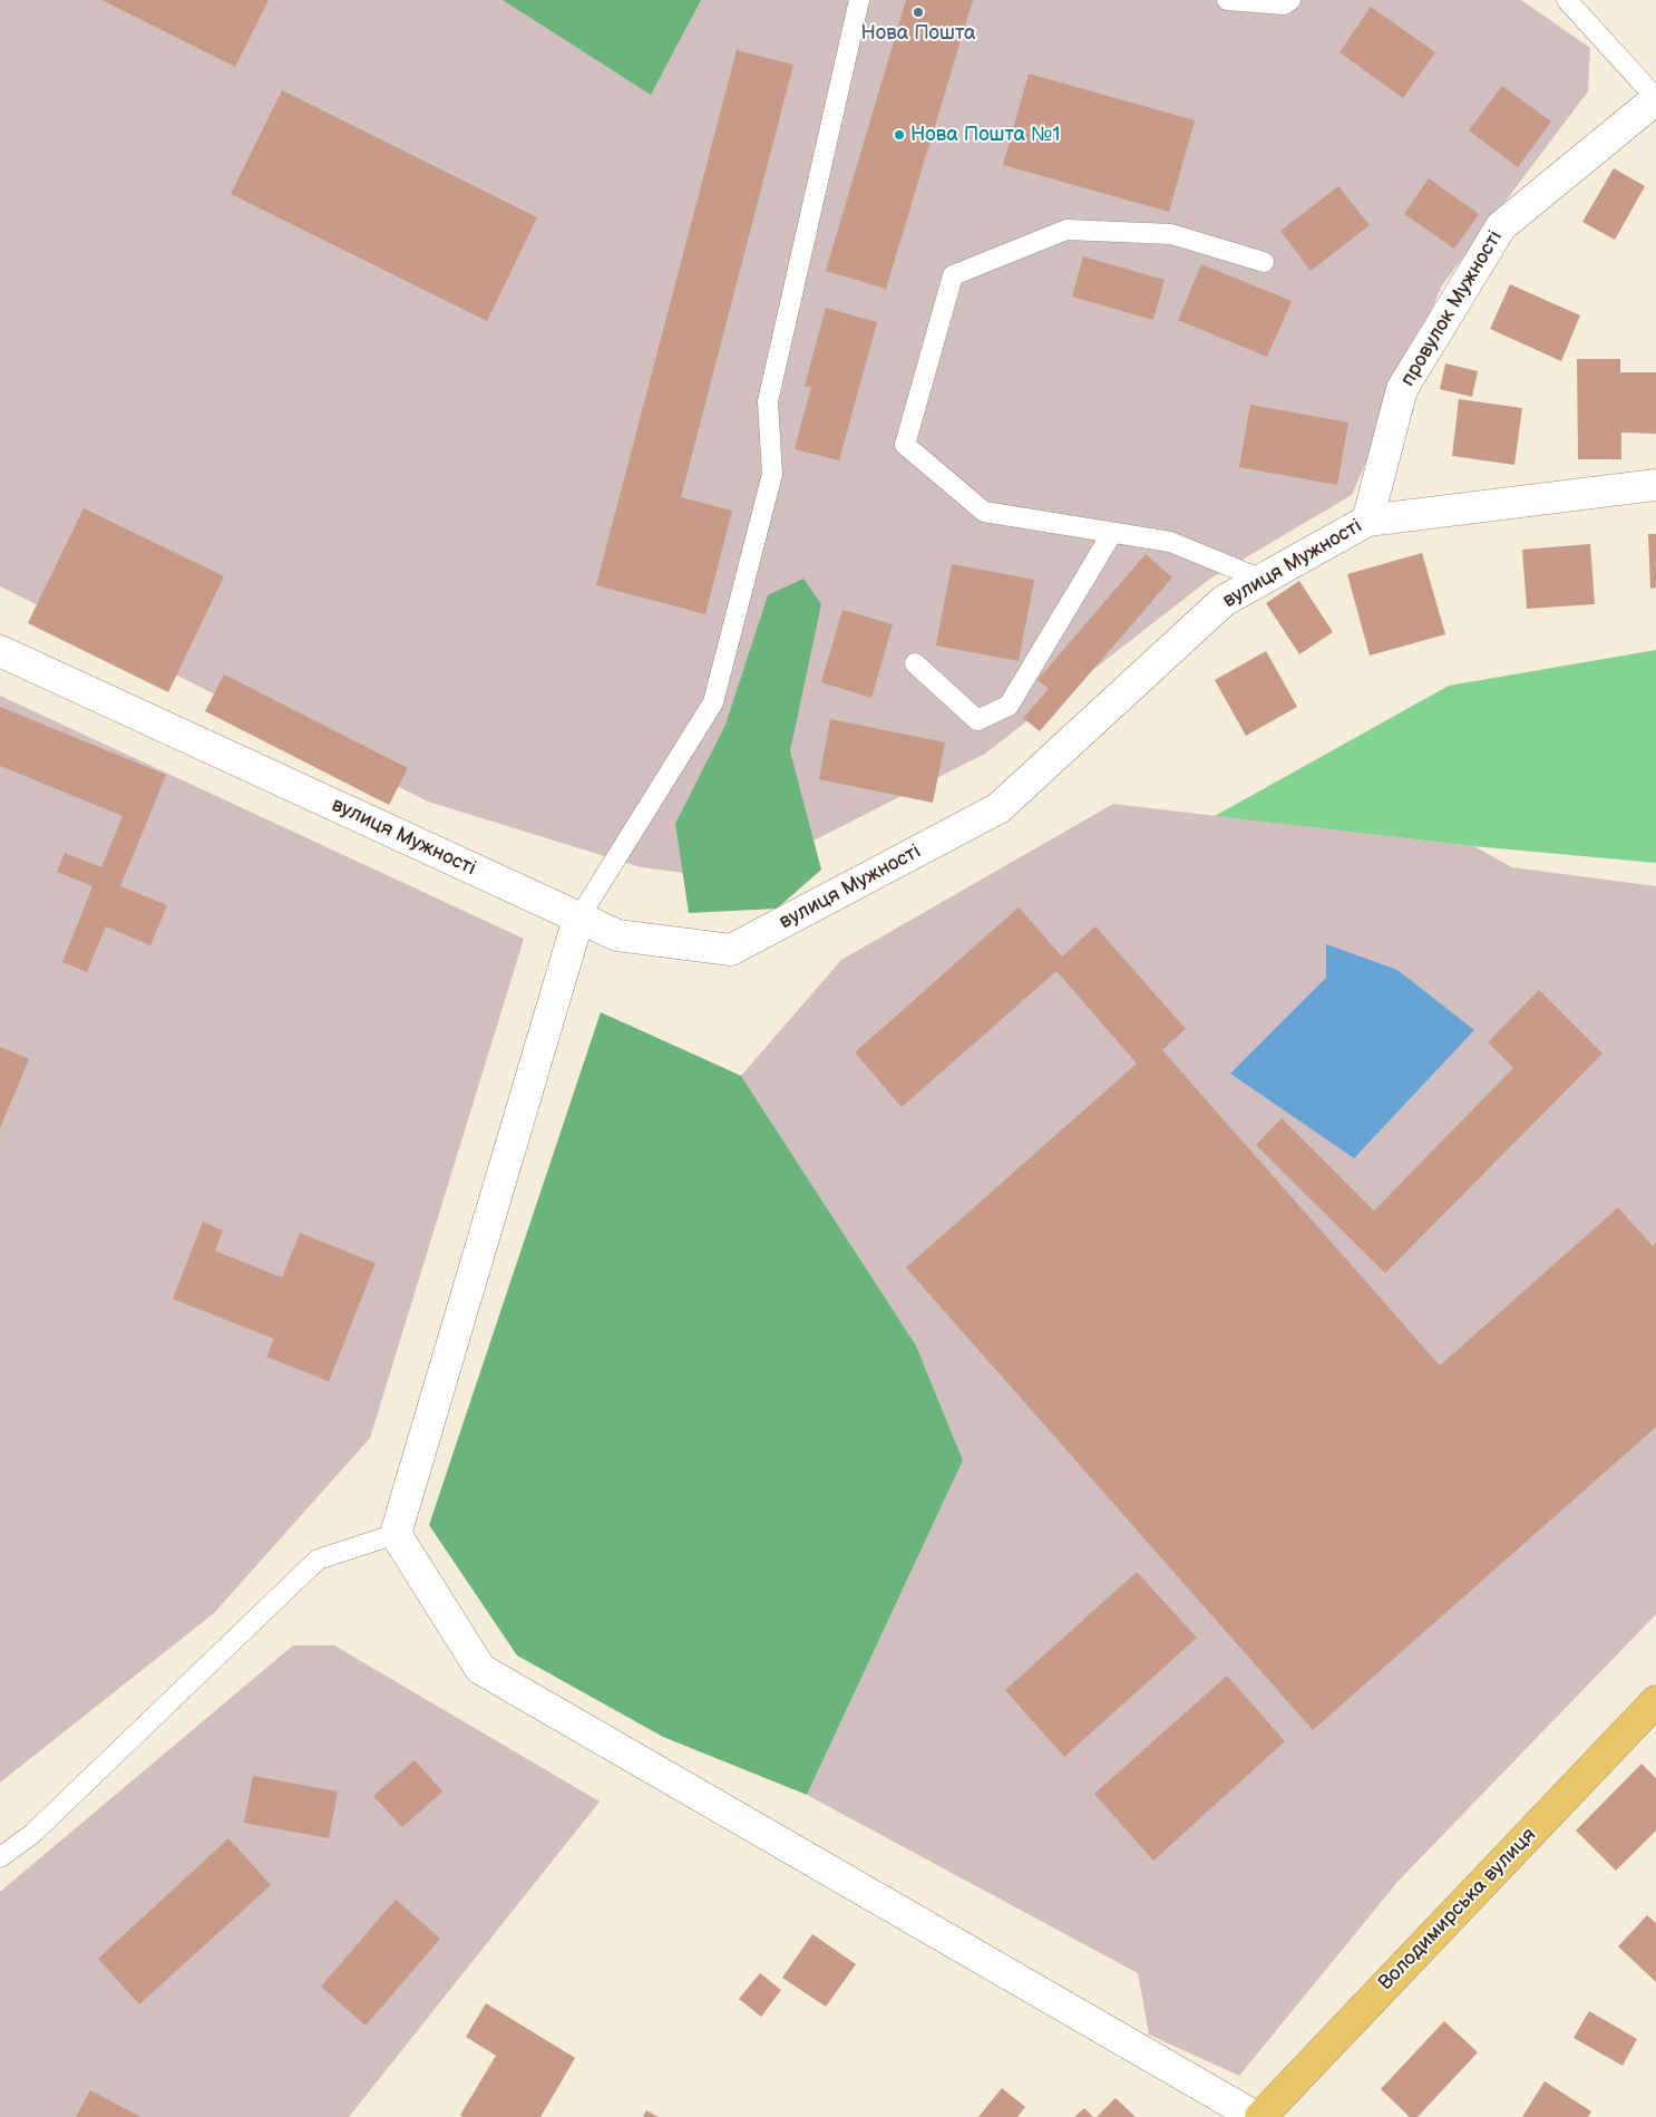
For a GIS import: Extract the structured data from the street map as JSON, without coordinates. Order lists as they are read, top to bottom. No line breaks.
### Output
{"streets":{"main road":["Володимирська вулиця"],"street":["провулок Мужності","вулиця Мужності"]},"crossings":[["провулок Мужності","вулиця Мужності"]],"places":["Нова Пошта","Нова Пошта №1"]}
